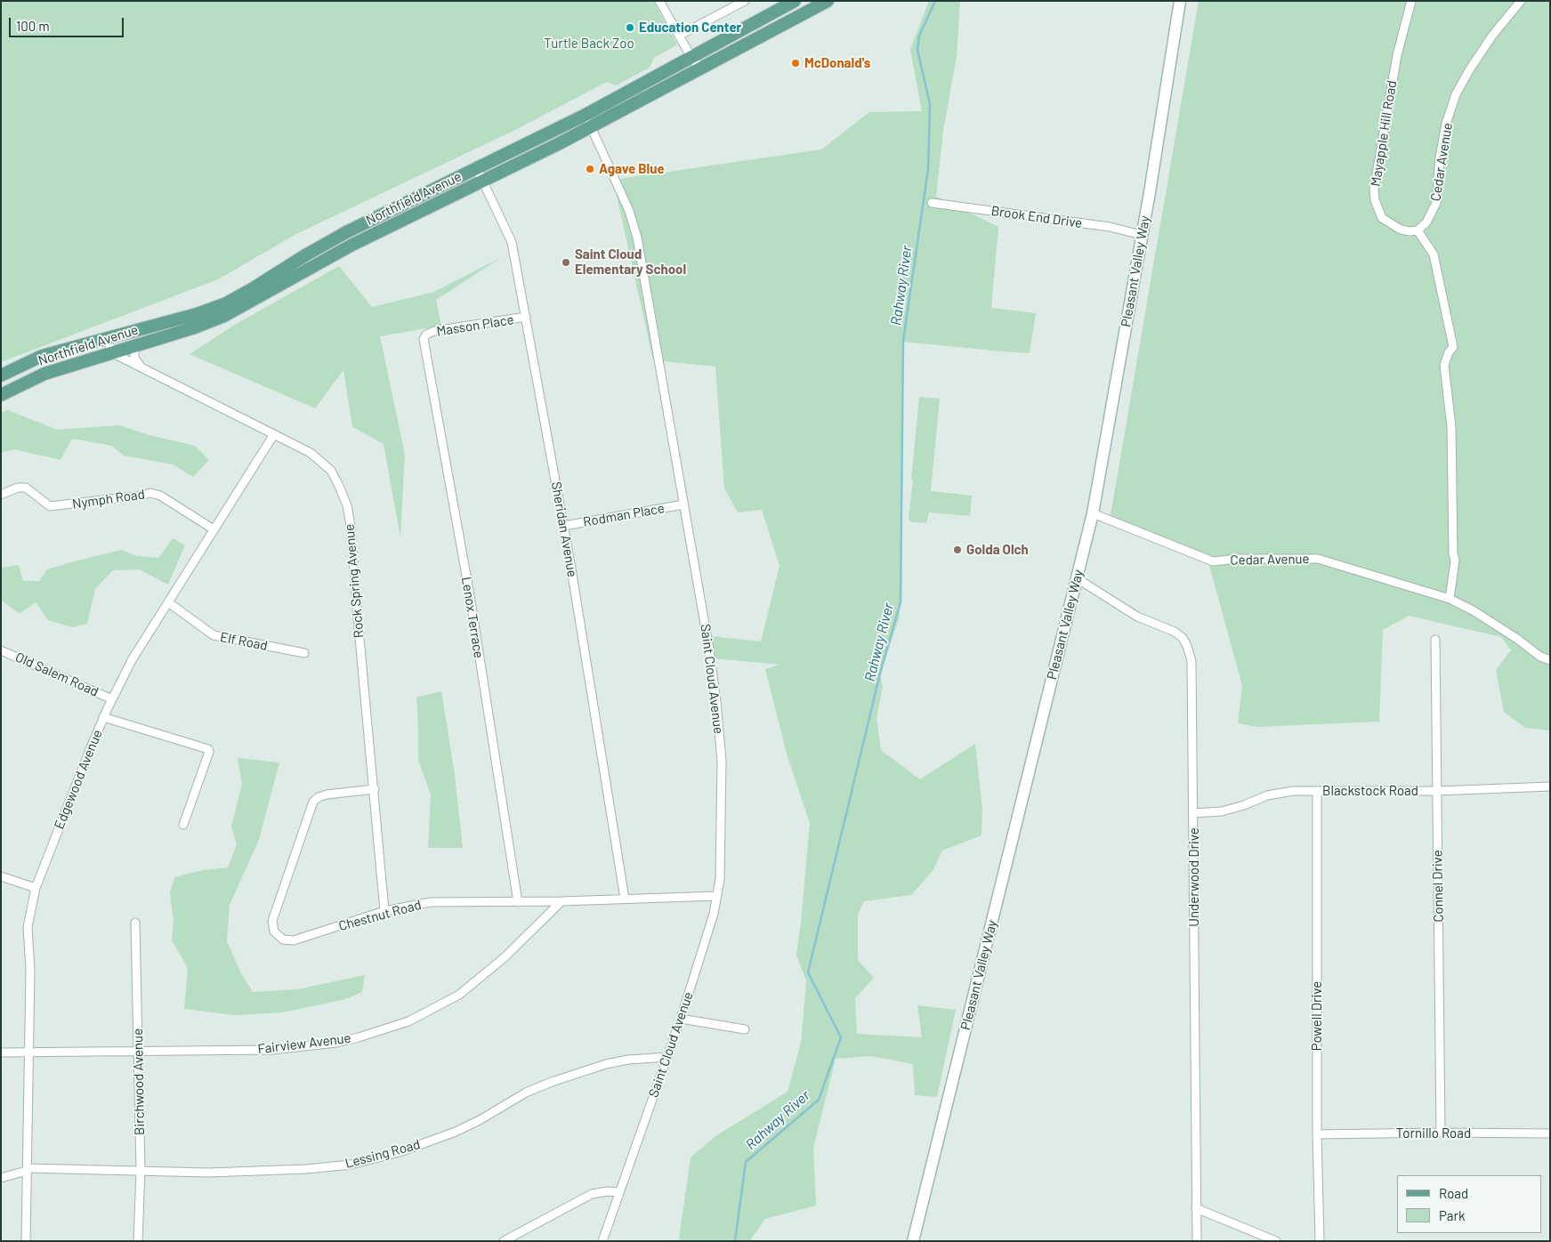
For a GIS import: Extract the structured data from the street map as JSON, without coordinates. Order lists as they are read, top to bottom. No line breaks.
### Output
{"streets":{"main road":["Northfield Avenue","Pleasant Valley Way"],"street":["Mayapple Hill Road","Cedar Avenue","Brook End Drive","Masson Place","Nymph Road","Rodman Place","Sheridan Avenue","Rock Spring Avenue","Lenox Terrace","Elf Road","Old Salem Road","Saint Cloud Avenue","Edgewood Avenue","Blackstock Road","Underwood Drive","Connel Drive","Chestnut Road","Powell Drive","Fairview Avenue","Birchwood Avenue","Tornillo Road","Lessing Road"]},"crossings":[["Mayapple Hill Road","Cedar Avenue"],["Cedar Avenue","Pleasant Valley Way"],["Northfield Avenue","Sheridan Avenue"],["Northfield Avenue","Rock Spring Avenue"],["Northfield Avenue","Saint Cloud Avenue"],["Brook End Drive","Pleasant Valley Way"],["Pleasant Valley Way","Underwood Drive"],["Masson Place","Sheridan Avenue"],["Masson Place","Lenox Terrace"],["Nymph Road","Edgewood Avenue"],["Rodman Place","Sheridan Avenue"],["Rodman Place","Saint Cloud Avenue"],["Sheridan Avenue","Chestnut Road"],["Rock Spring Avenue","Edgewood Avenue"],["Rock Spring Avenue","Chestnut Road"],["Lenox Terrace","Chestnut Road"],["Elf Road","Edgewood Avenue"],["Old Salem Road","Edgewood Avenue"],["Saint Cloud Avenue","Chestnut Road"],["Saint Cloud Avenue","Lessing Road"],["Edgewood Avenue","Fairview Avenue"],["Edgewood Avenue","Lessing Road"],["Blackstock Road","Underwood Drive"],["Blackstock Road","Connel Drive"],["Blackstock Road","Powell Drive"],["Connel Drive","Tornillo Road"],["Chestnut Road","Fairview Avenue"],["Powell Drive","Tornillo Road"],["Fairview Avenue","Birchwood Avenue"],["Birchwood Avenue","Lessing Road"]],"water":["Rahway River"],"parks":["Turtle Back Zoo"],"places":["Education Center","McDonald's","Agave Blue","Saint Cloud Elementary School","Golda Olch"],"legend":["Road","Park"],"scale_bar":"100 m"}
